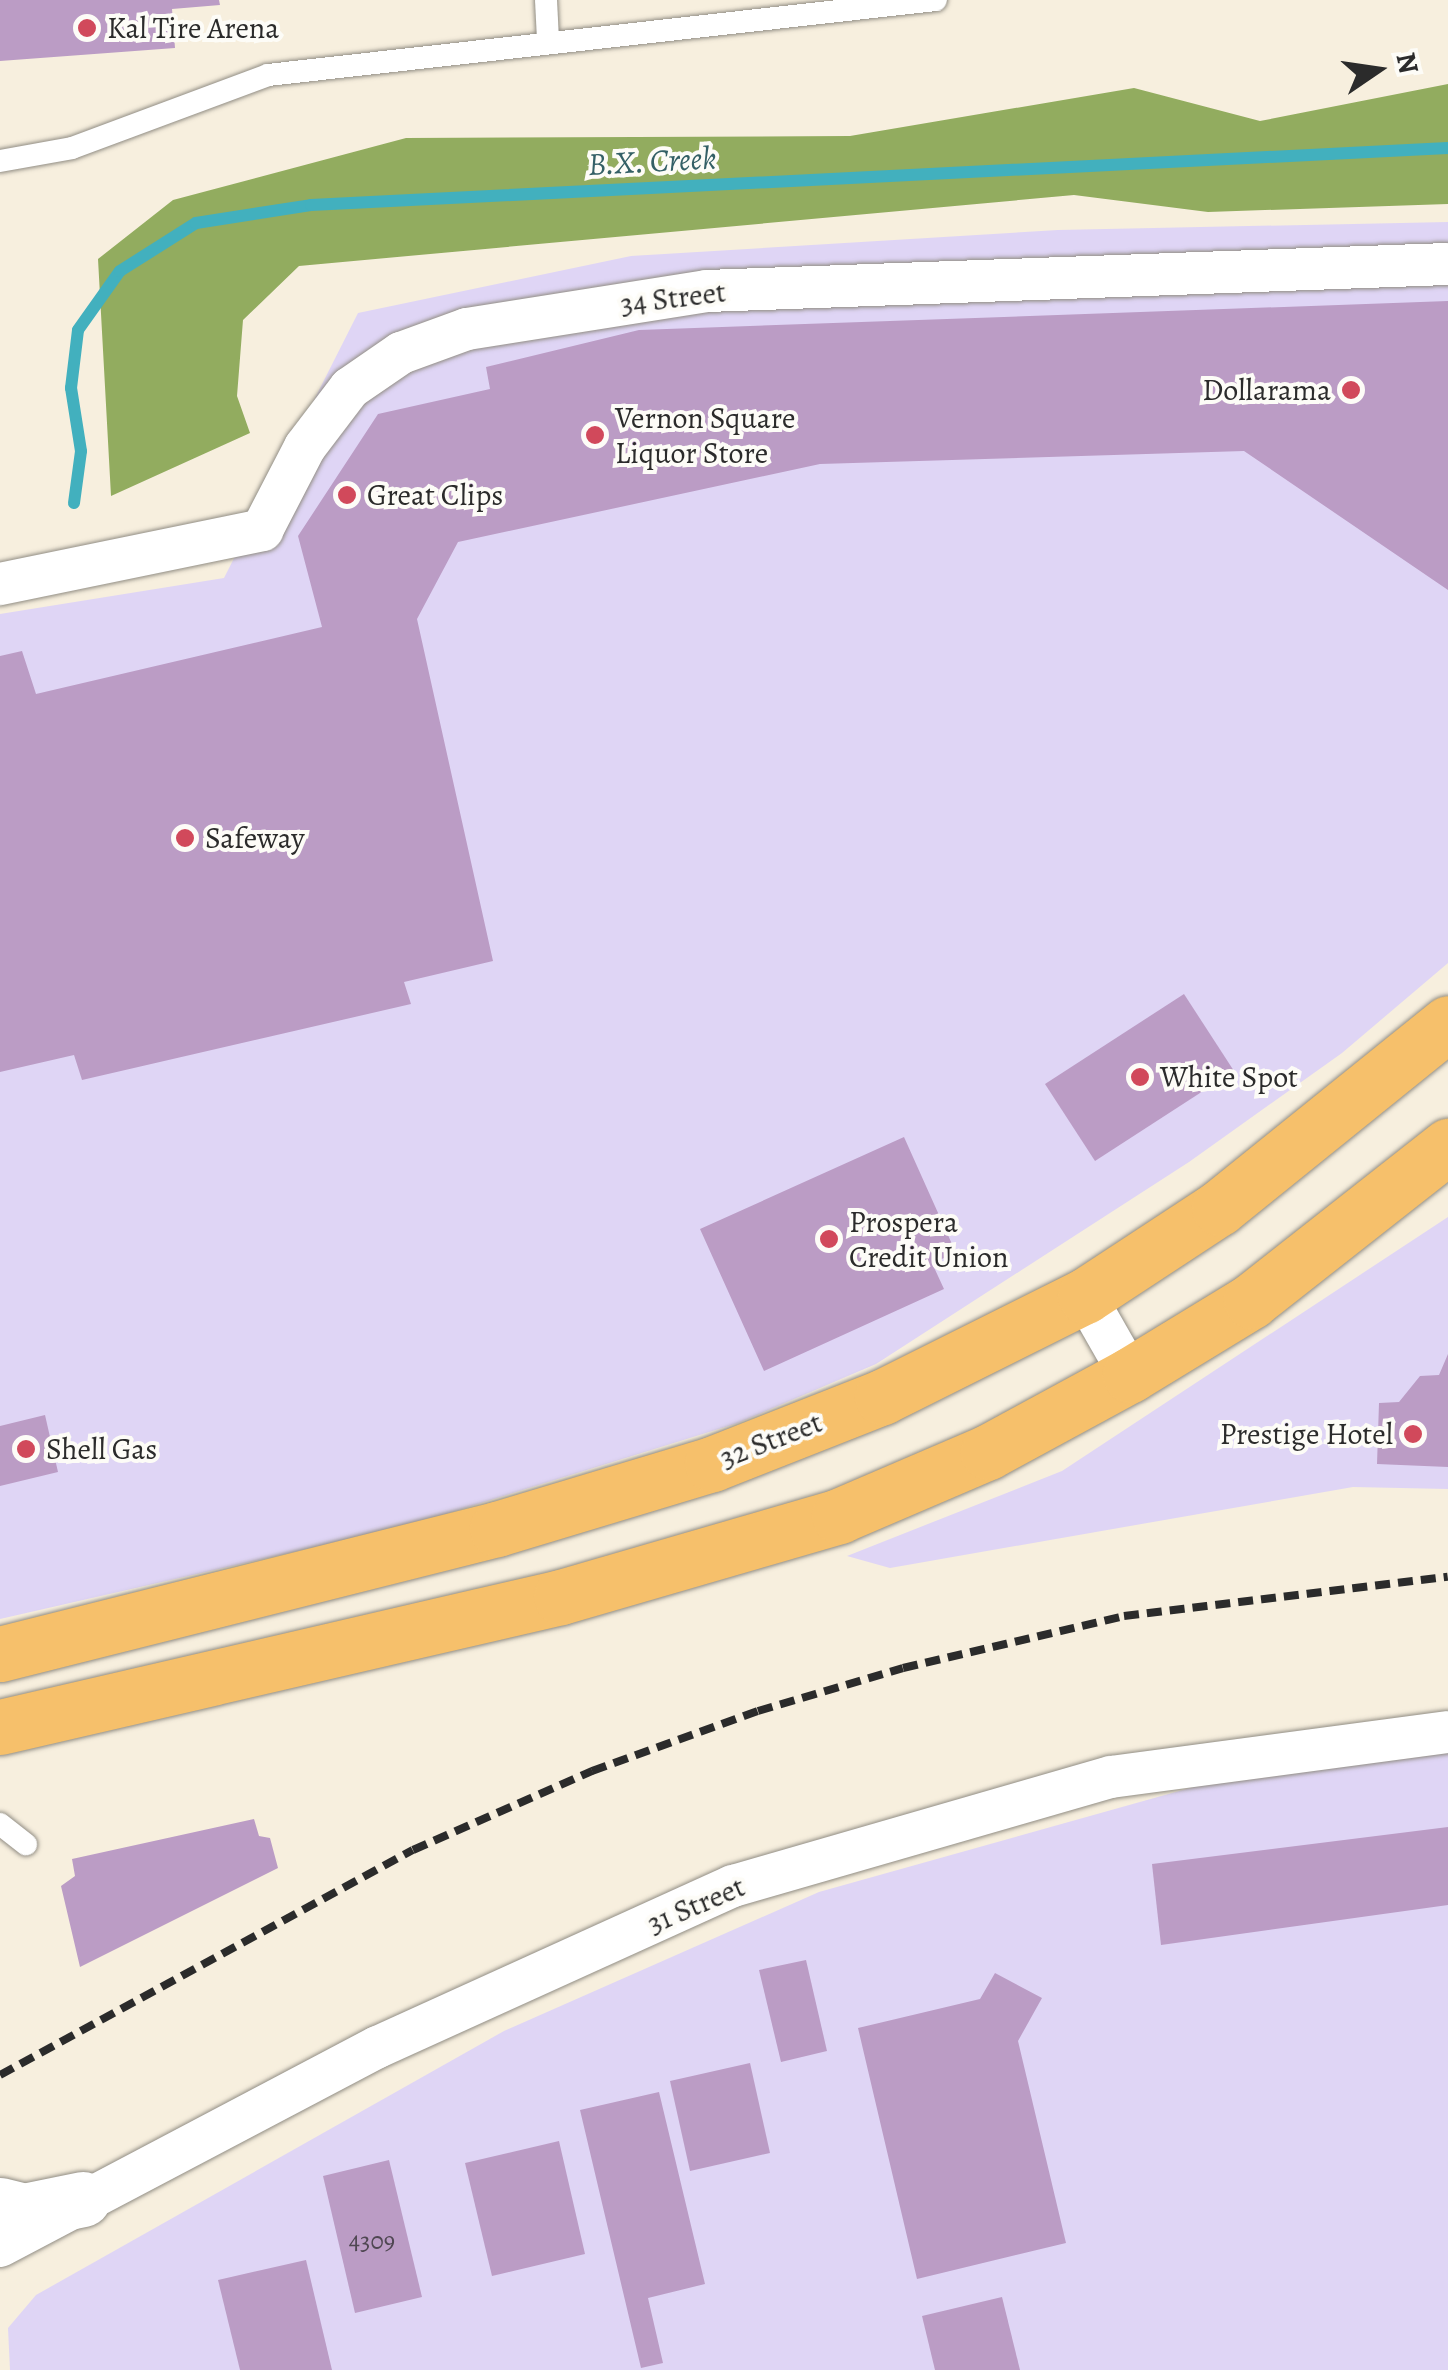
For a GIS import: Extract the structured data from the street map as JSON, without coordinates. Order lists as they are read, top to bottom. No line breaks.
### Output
{"streets":{"highway":["32 Street"],"street":["34 Street","31 Street"]},"water":["B.X. Creek"],"places":["Kal Tire Arena","Dollarama","Vernon Square Liquor Store","Great Clips","Safeway","White Spot","Prospera Credit Union","Prestige Hotel","Shell Gas"],"house_numbers":["4309"],"north":"right"}
